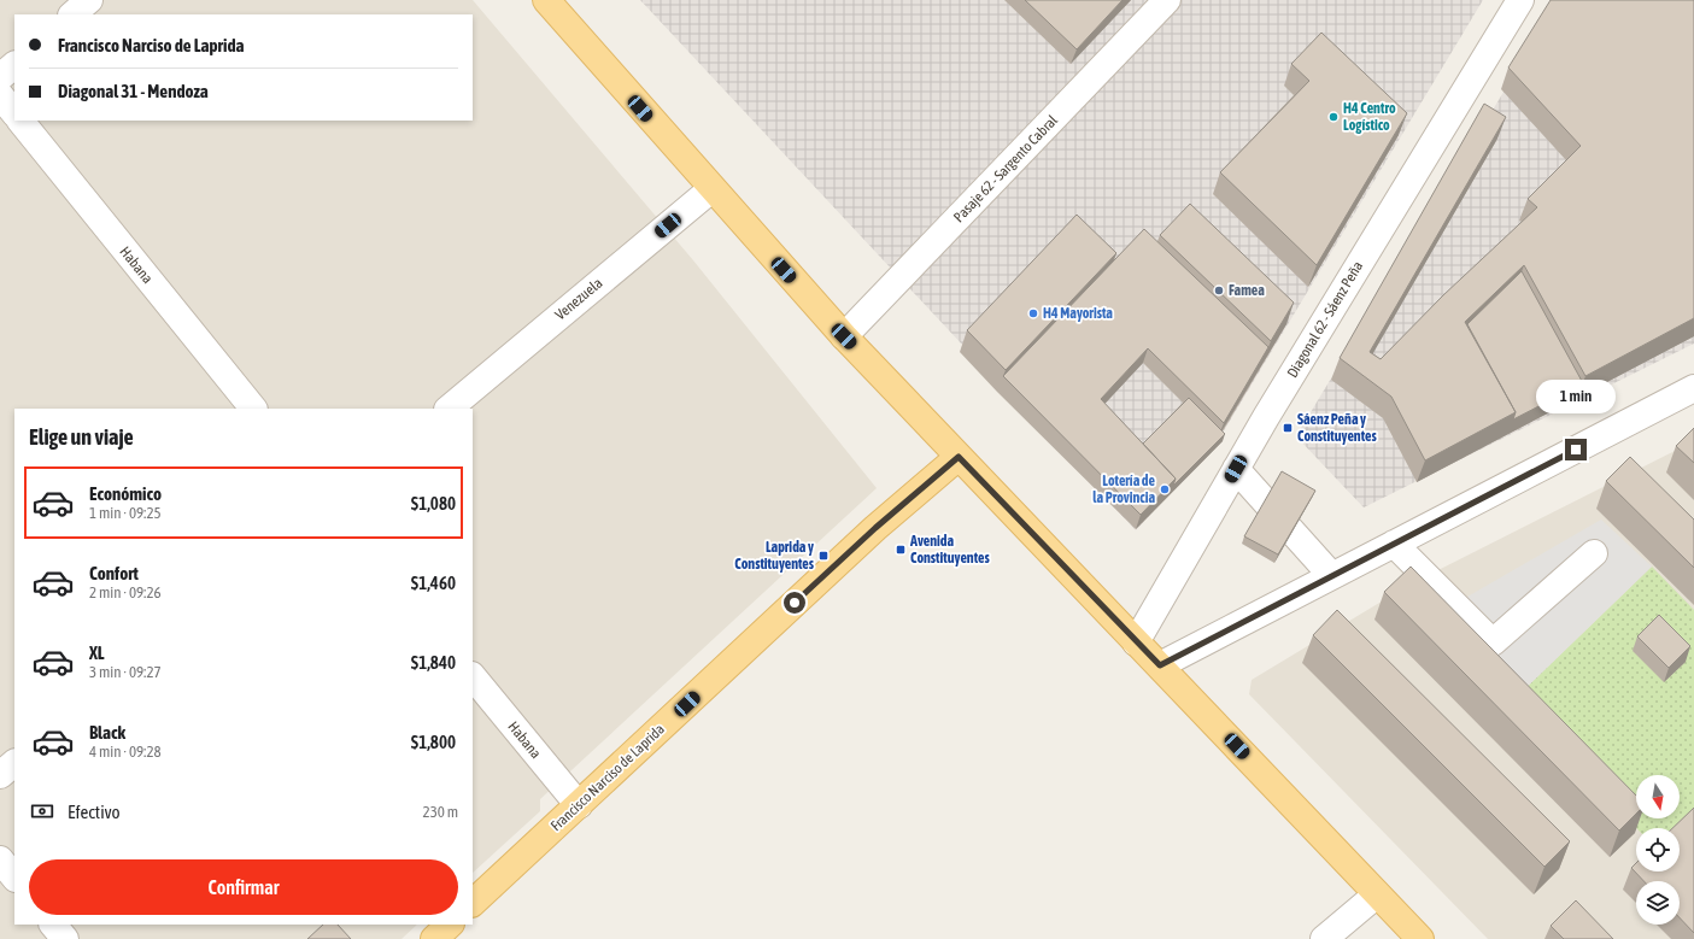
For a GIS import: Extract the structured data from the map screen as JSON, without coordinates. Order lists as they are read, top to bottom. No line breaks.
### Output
{"streets":{"main road":["Francisco Narciso de Laprida"],"street":["Pasaje 62 - Sargento Cabral","Habana","Venezuela","Diagonal 62 - Sáenz Peña"]},"crossings":[["Habana","Francisco Narciso de Laprida"]],"places":{"other":["H4 Centro Logístico","Famea","H4 Mayorista","Lotería de la Provincia"],"transit":["Sáenz Peña y Constituyentes","Avenida Constituyentes","Laprida y Constituyentes"]},"north":"bottom","page":{"banner":["Francisco Narciso de Laprida","Diagonal 31 - Mendoza"],"bubble":"1 min","heading":"Elige un viaje","list":[{"name":"Económico","note":"1 min · 09:25","value":"$1,080"},{"name":"Confort","note":"2 min · 09:26","value":"$1,460"},{"name":"XL","note":"3 min · 09:27","value":"$1,840"},{"name":"Black","note":"4 min · 09:28","value":"$1,800"}],"pay":["Efectivo","230 m"],"buttons":"Confirmar"}}
